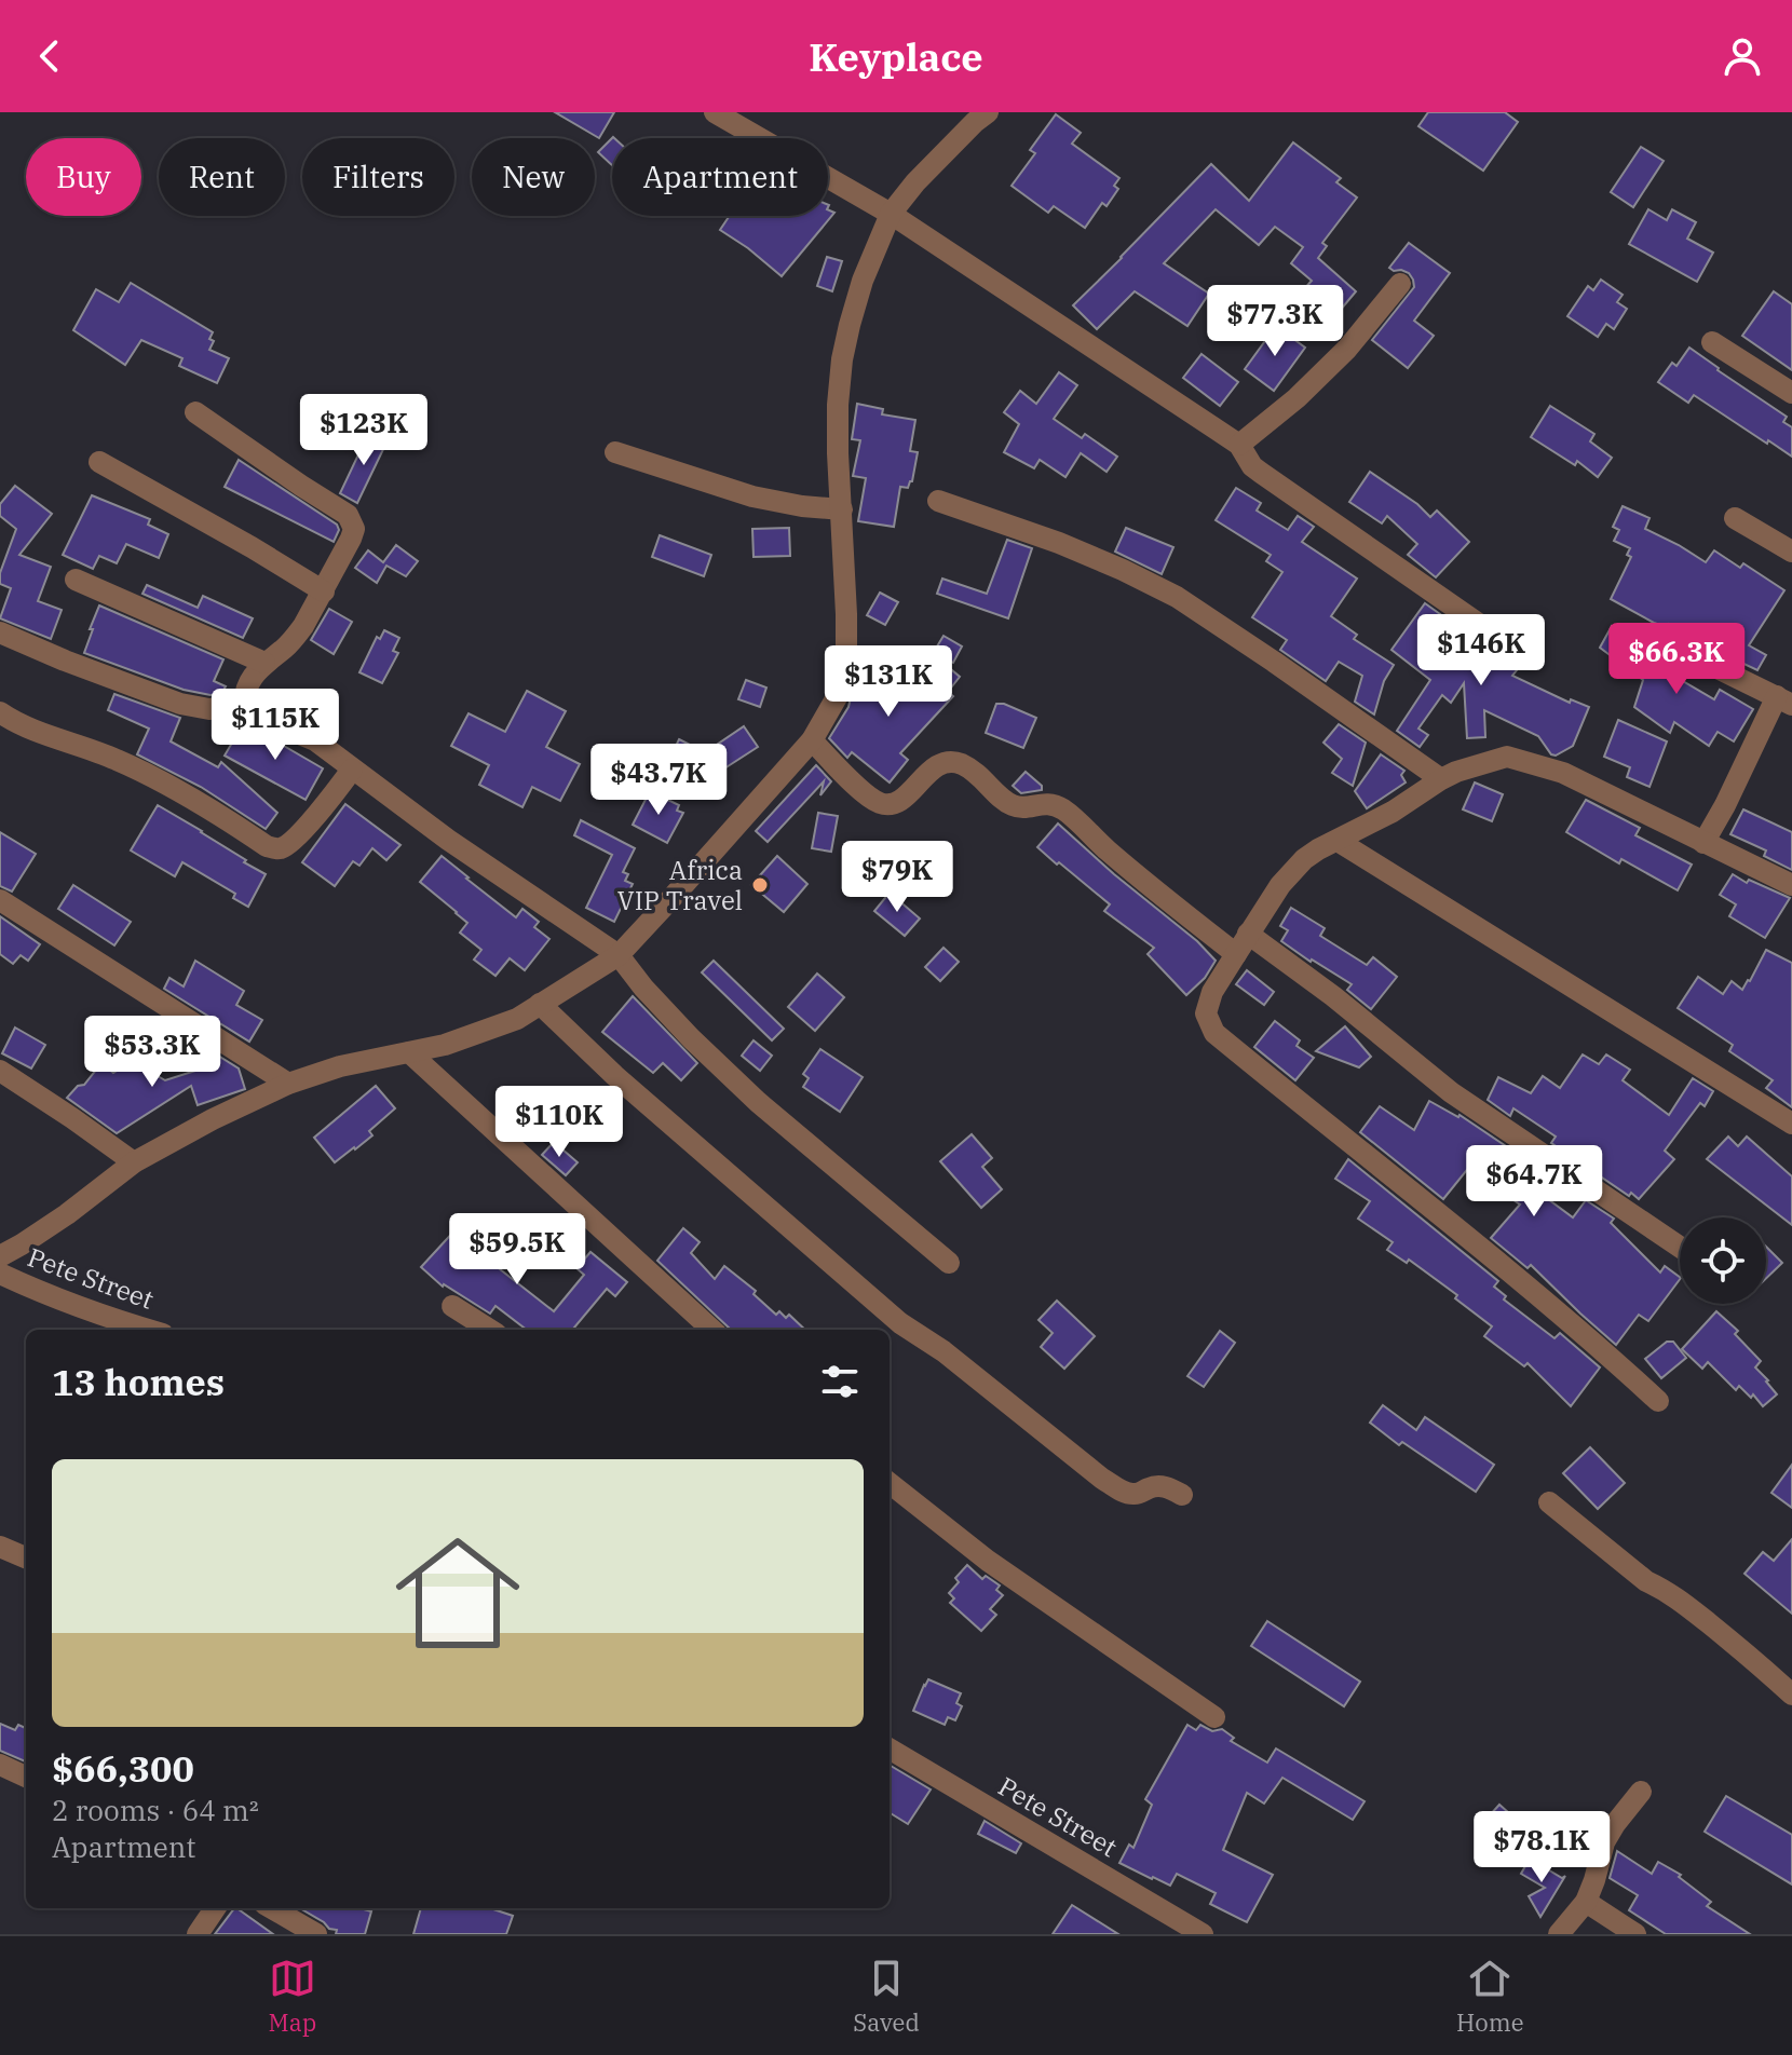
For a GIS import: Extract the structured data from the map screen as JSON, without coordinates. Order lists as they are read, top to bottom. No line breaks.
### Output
{"streets":{"street":["Pete Street"]},"places":["Africa VIP Travel"],"page":{"header":"Keyplace","chip":["Buy","Rent","Filters","New","Apartment"],"price":["$77.3K","$123K","$146K","$66.3K","$131K","$115K","$43.7K","$79K","$53.3K","$110K","$64.7K","$59.5K","$78.1K"],"heading":"13 homes","list":[{"name":"$66,300","note":"2 rooms · 64 m² · Apartment"}],"tabs":["Map","Saved","Home"]}}
